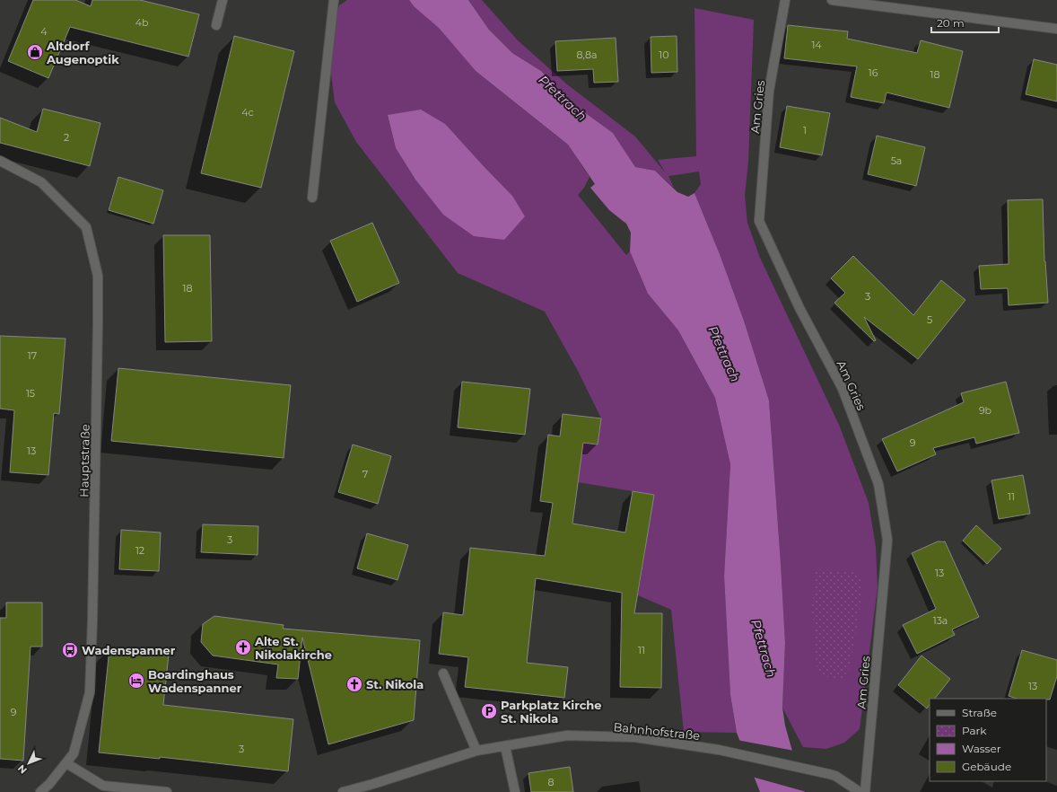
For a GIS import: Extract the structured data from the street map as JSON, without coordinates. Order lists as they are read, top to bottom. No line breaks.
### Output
{"streets":{"street":["Am Gries","Hauptstraße","Bahnhofstraße"]},"water":["Pfettrach"],"places":{"shop":["Altdorf Augenoptik"],"church":["Alte St. Nikolakirche","St. Nikola"],"bus stop":["Wadenspanner"],"hotel":["Boardinghaus Wadenspanner"],"parking":["Parkplatz Kirche St. Nikola"]},"house_numbers":["4b","4","14","8,8a","10","16","18","4c","1","2","5a","18","3","5","17","15","9b","9","13","7","11","3","12","13","13a","11","13","9","3","8"],"legend":["Straße","Park","Wasser","Gebäude"],"scale_bar":"20 m","north":"bottom left"}
